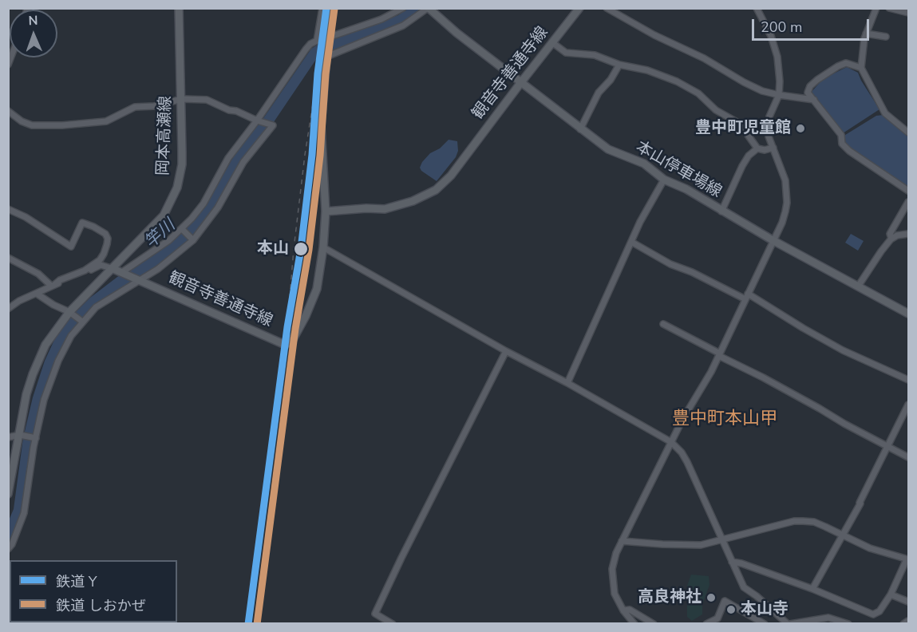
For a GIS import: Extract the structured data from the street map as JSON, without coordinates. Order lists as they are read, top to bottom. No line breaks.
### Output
{"streets":{"main road":["観音寺善通寺線","岡本高瀬線","本山停車場線"]},"crossings":[["観音寺善通寺線","岡本高瀬線"],["観音寺善通寺線","本山停車場線"]],"districts":["豊中町本山甲"],"water":["竿川"],"places":["豊中町児童館","本山","高良神社","本山寺"],"lines":["rail line Y","rail line しおかぜ"],"legend":["鉄道 Y","鉄道 しおかぜ"],"scale_bar":"200 m","north":"top"}
